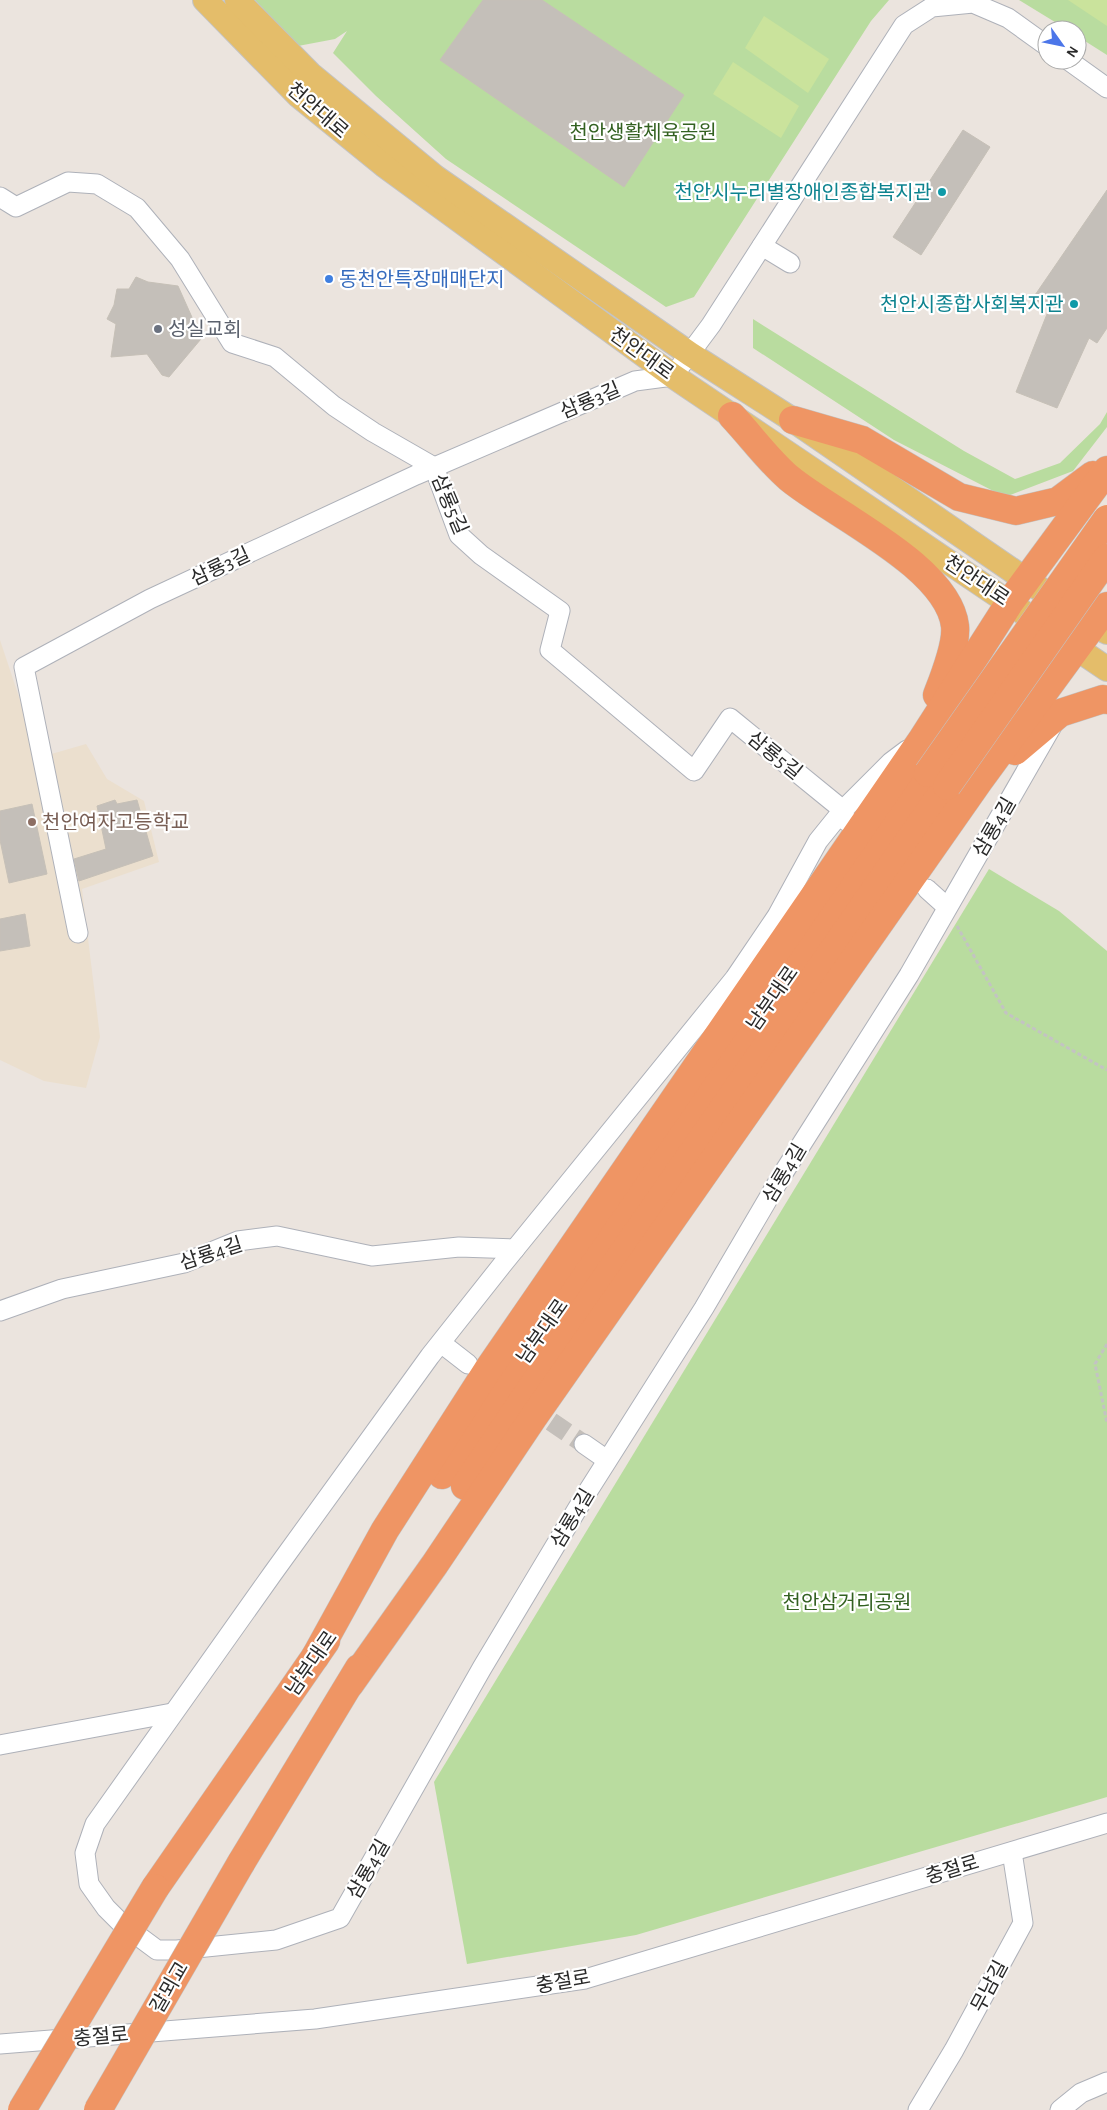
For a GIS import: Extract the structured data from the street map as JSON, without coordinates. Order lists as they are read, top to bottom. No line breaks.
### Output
{"streets":{"highway":["남부대로","갈뫼교"],"main road":["천안대로"],"street":["삼룡3길","삼룡5길","삼룡4길","충절로","무남길"]},"crossings":[["천안대로","삼룡3길"],["삼룡3길","삼룡5길"],["삼룡5길","삼룡4길"],["남부대로","갈뫼교"],["충절로","무남길"]],"parks":["천안생활체육공원","천안삼거리공원"],"places":["천안시누리별장애인종합복지관","동천안특장매매단지","천안시종합사회복지관","성실교회","천안여자고등학교"],"north":"bottom right"}
